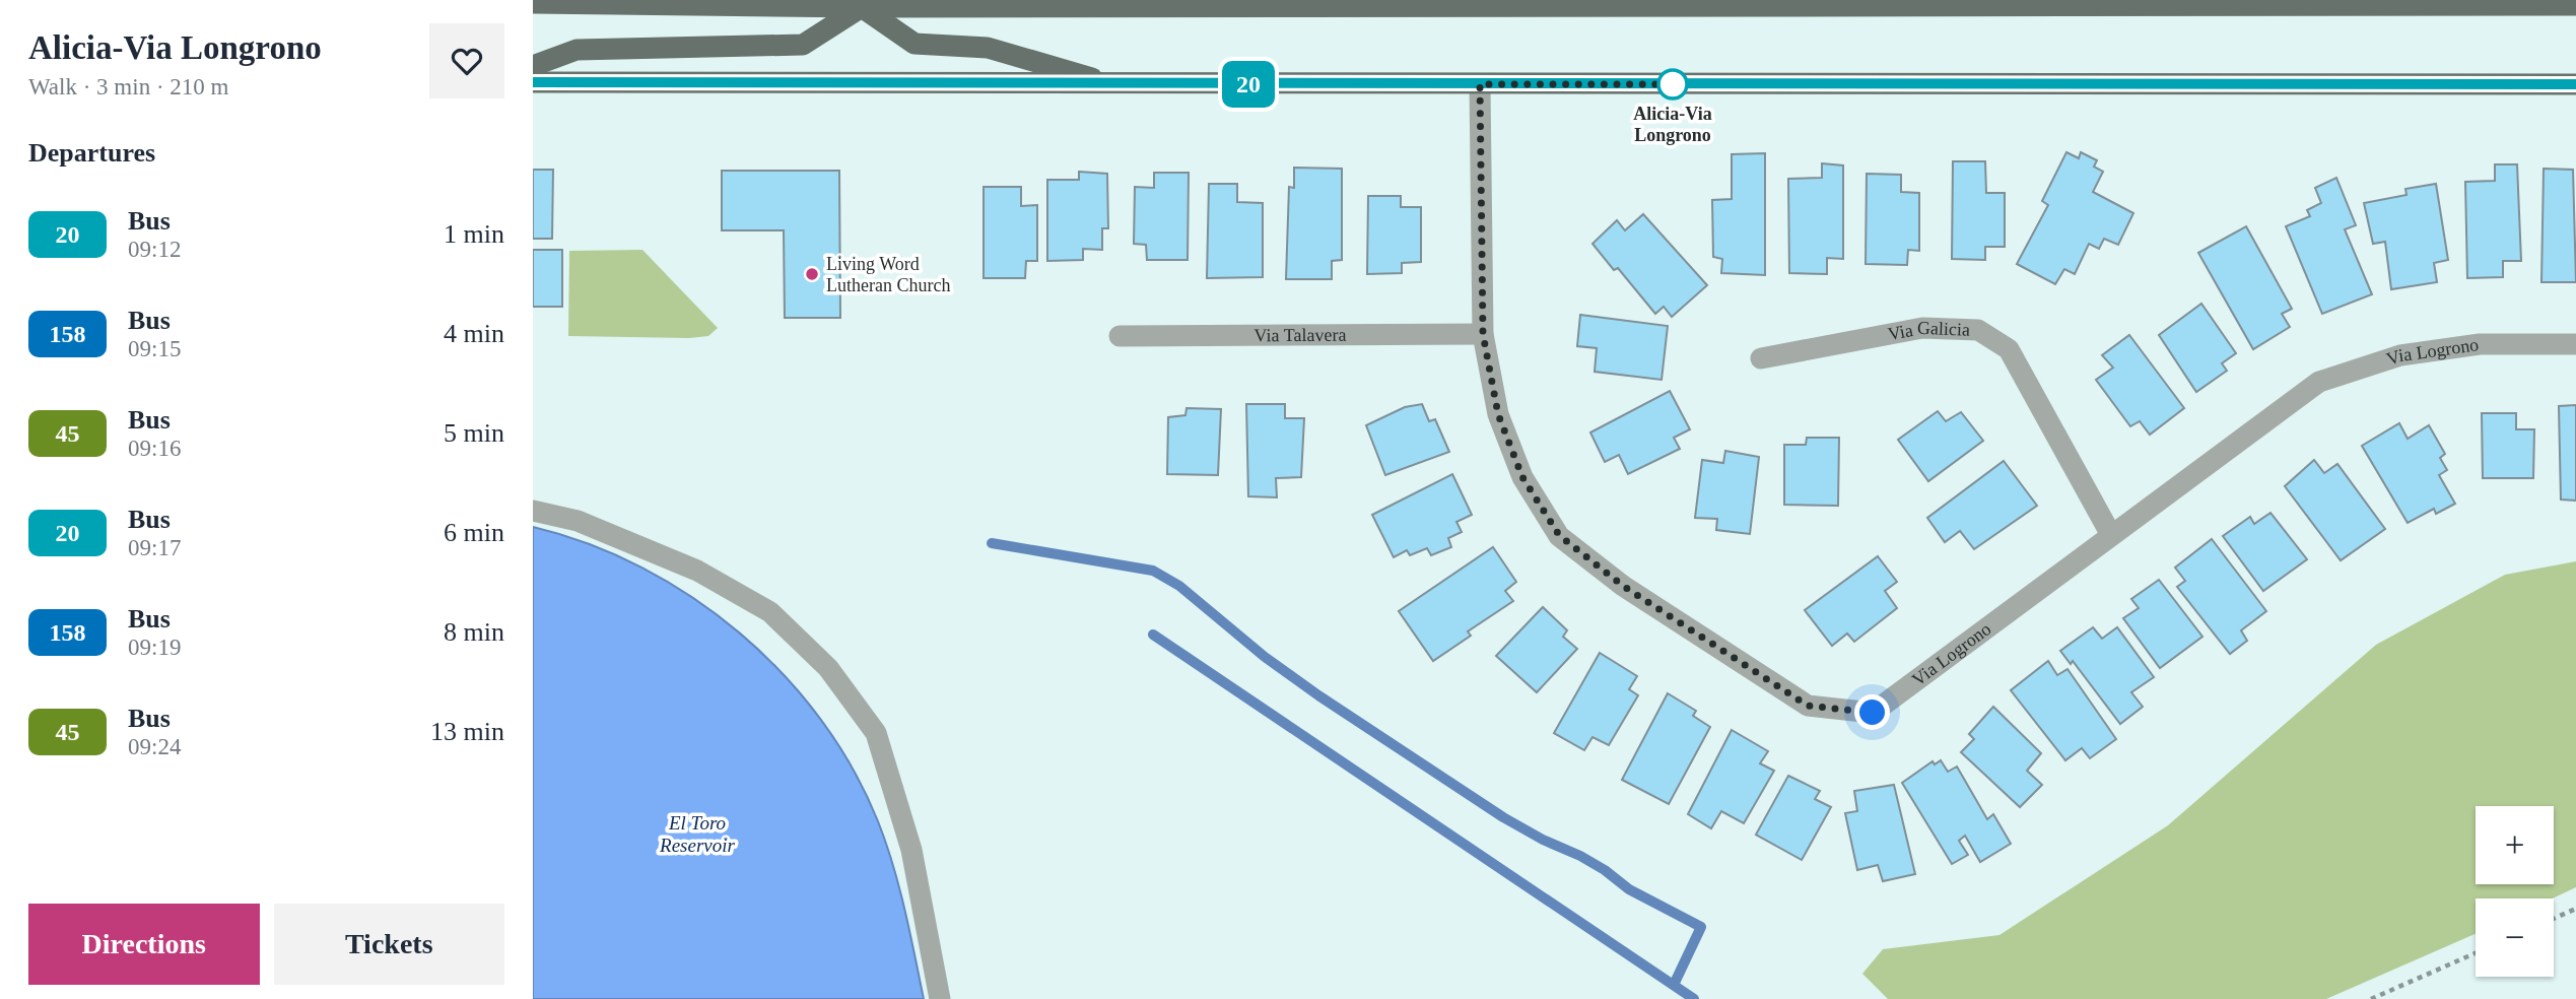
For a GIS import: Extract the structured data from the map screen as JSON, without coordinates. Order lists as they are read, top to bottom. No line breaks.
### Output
{"streets":{"street":["Via Galicia","Via Talavera","Via Logrono"]},"crossings":[["Via Galicia","Via Logrono"],["Via Talavera","Via Logrono"]],"water":["El Toro Reservoir"],"places":["Alicia-Via Longrono","Living Word Lutheran Church"],"lines":["bus line 20"],"page":{"heading":[["Alicia-Via Longrono","Walk · 3 min · 210 m"],"Departures"],"on_map":"20","list":[{"mark":"20","name":"Bus","note":"09:12","value":"1 min"},{"mark":"158","name":"Bus","note":"09:15","value":"4 min"},{"mark":"45","name":"Bus","note":"09:16","value":"5 min"},{"mark":"20","name":"Bus","note":"09:17","value":"6 min"},{"mark":"158","name":"Bus","note":"09:19","value":"8 min"},{"mark":"45","name":"Bus","note":"09:24","value":"13 min"}],"map_buttons":["+","−"],"buttons":["Directions","Tickets"]}}
